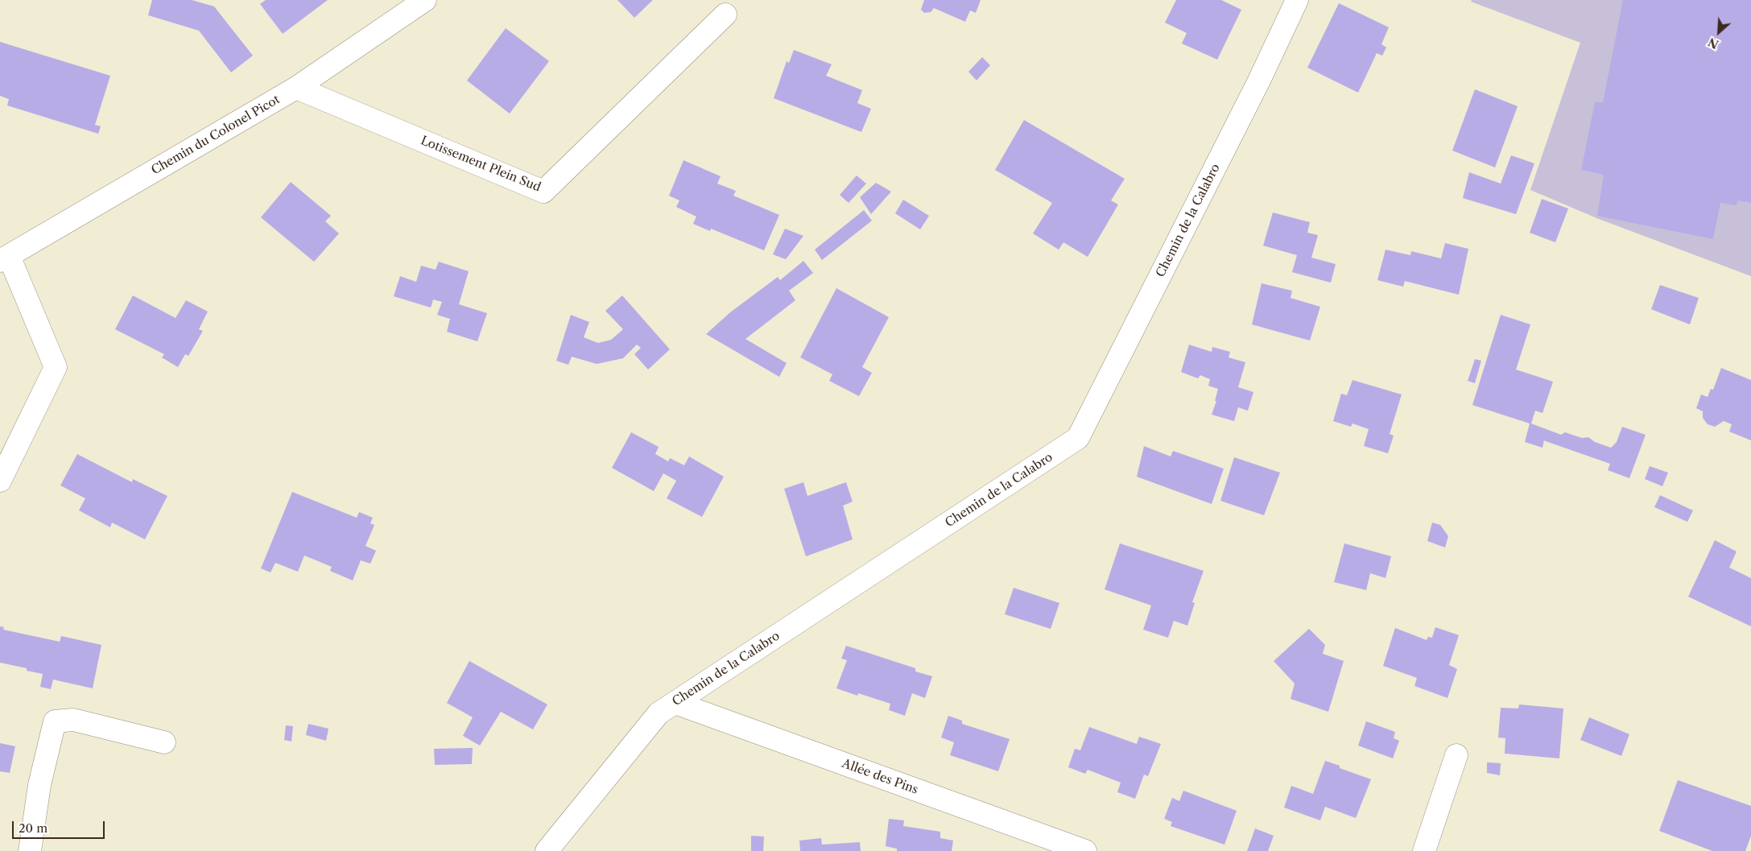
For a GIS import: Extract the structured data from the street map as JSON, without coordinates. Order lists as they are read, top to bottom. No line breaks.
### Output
{"streets":{"street":["Chemin du Colonel Picot","Lotissement Plein Sud","Chemin de la Calabro","Allée des Pins"]},"crossings":[["Chemin du Colonel Picot","Lotissement Plein Sud"],["Chemin de la Calabro","Allée des Pins"]],"scale_bar":"20 m","north":"bottom left"}
